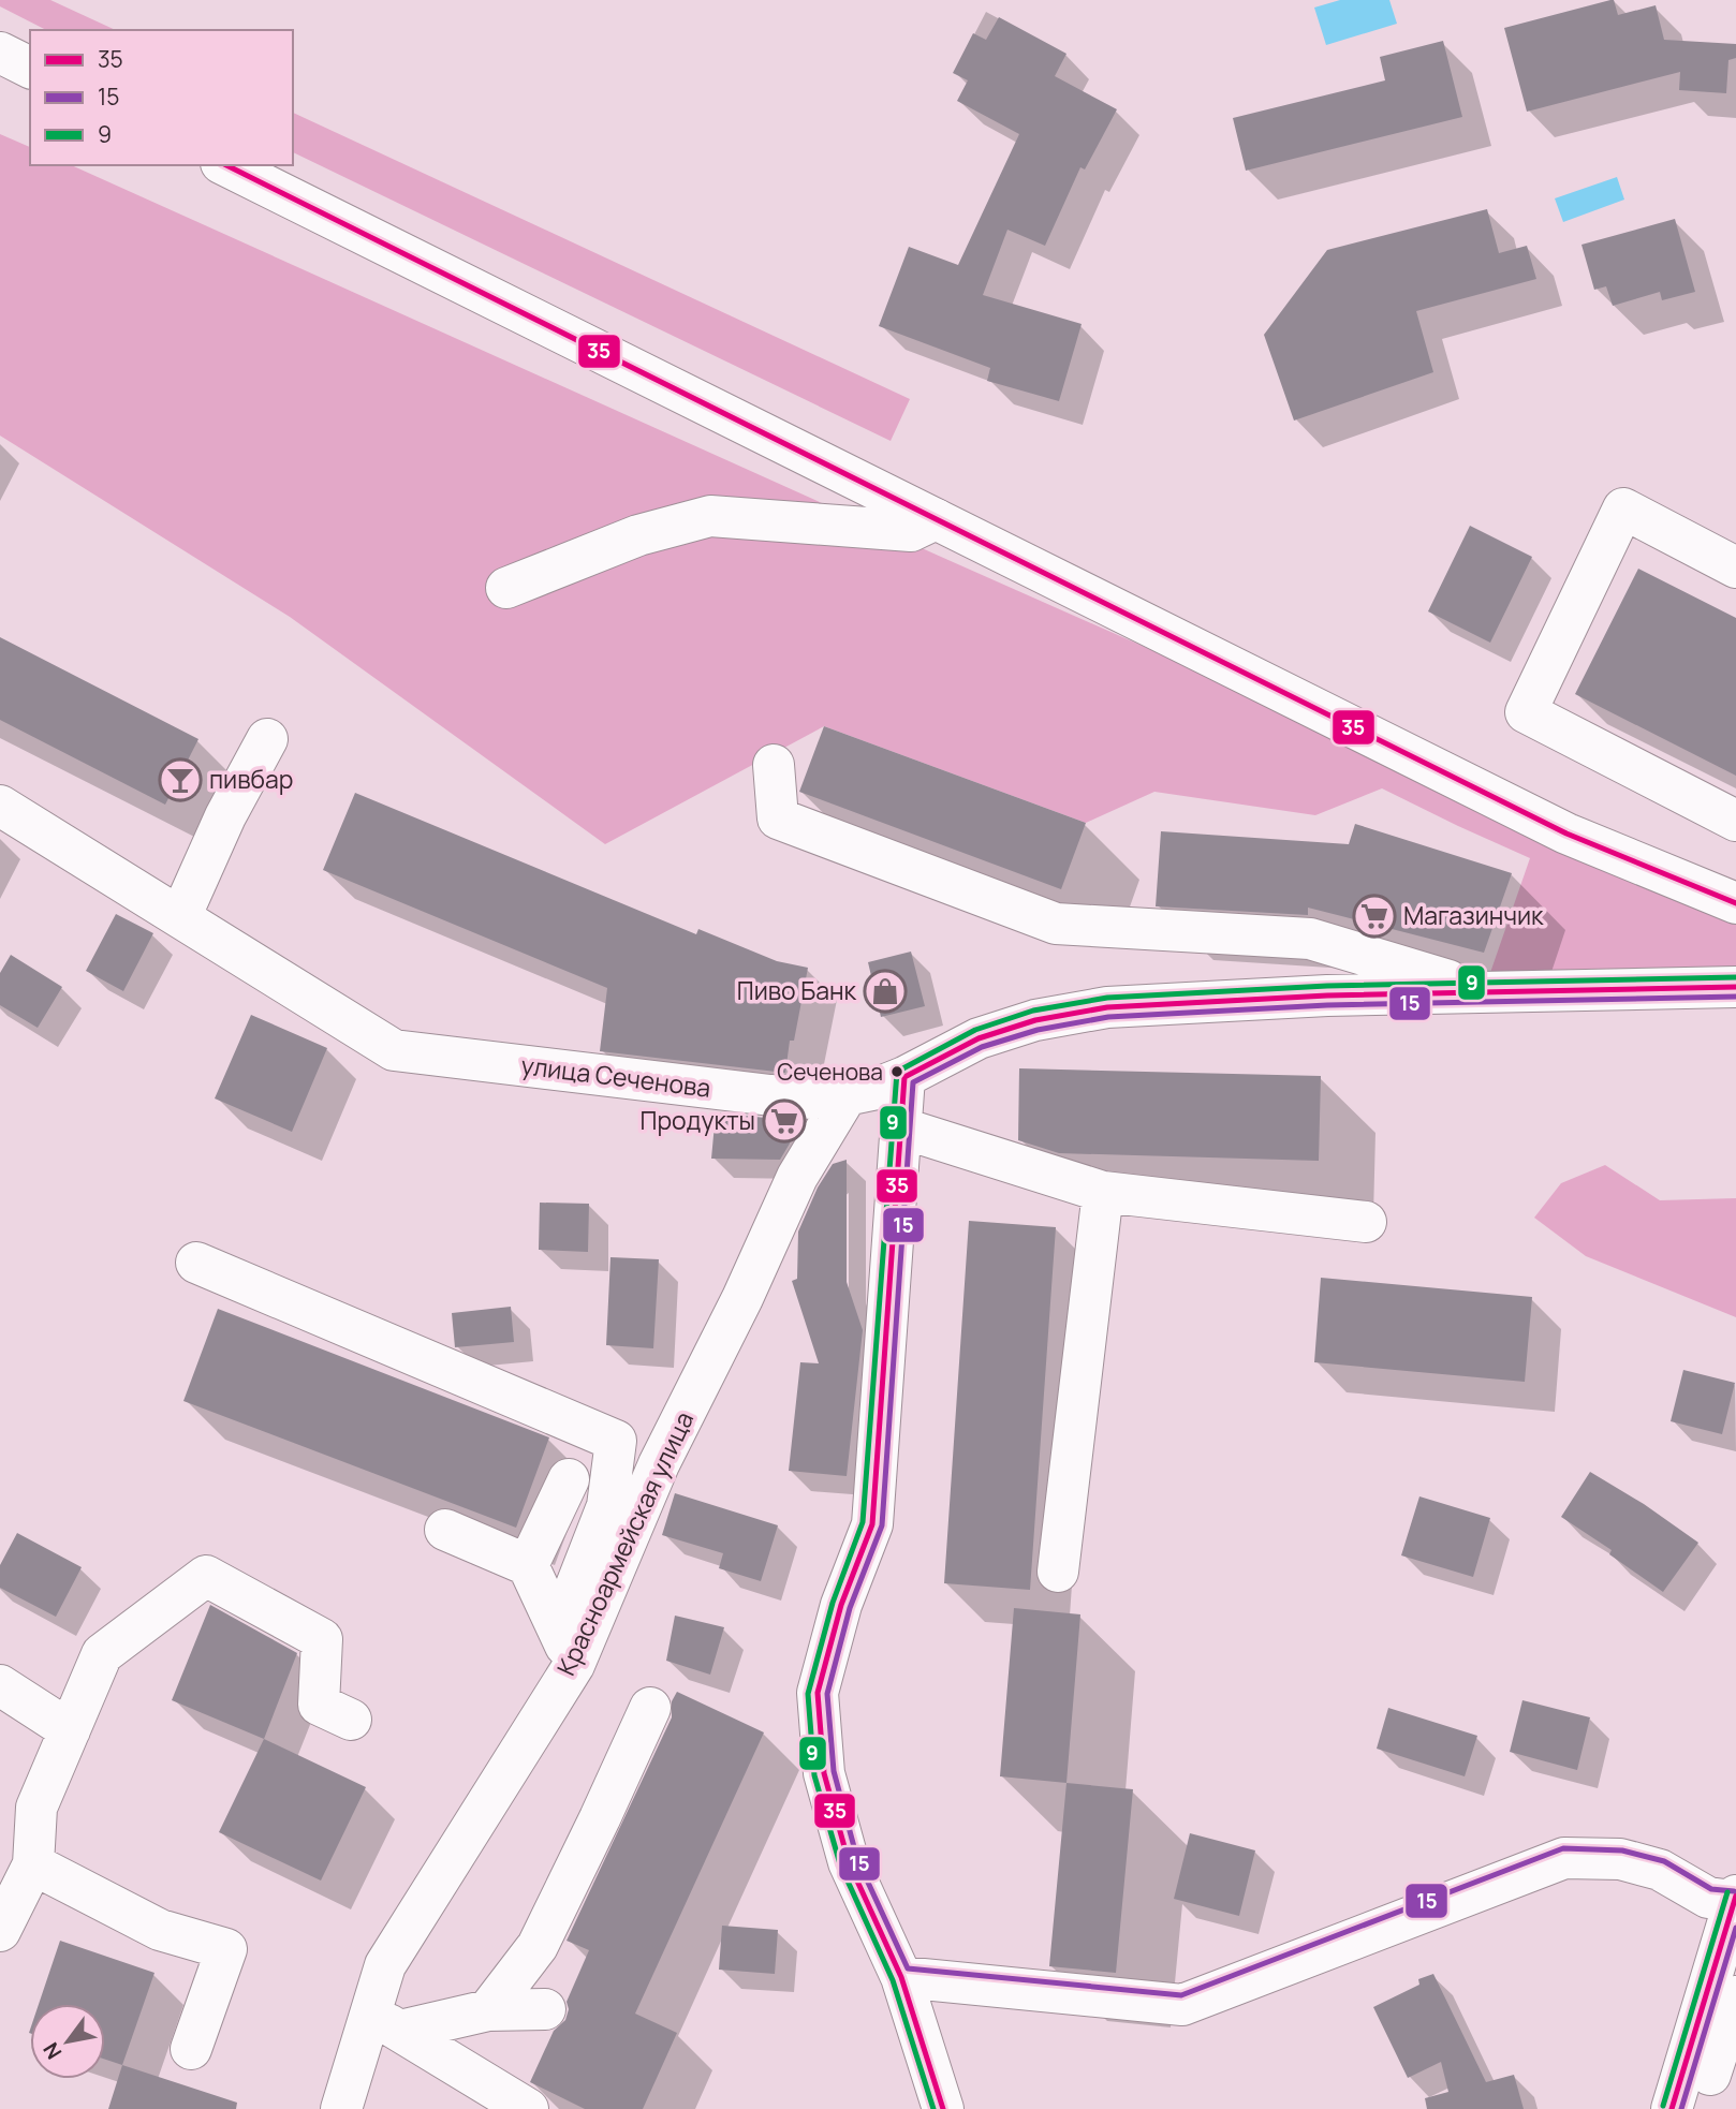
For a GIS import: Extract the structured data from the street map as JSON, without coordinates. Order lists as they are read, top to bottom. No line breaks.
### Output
{"streets":{"street":["улица Сеченова","Красноармейская улица"]},"crossings":[["улица Сеченова","Красноармейская улица"]],"places":{"bar":["пивбар"],"supermarket":["Магазинчик","Продукты"],"shop":["Пиво Банк"],"other":["Сеченова"]},"lines":["transit line 35","transit line 9","transit line 15"],"legend":["35","15","9"],"north":"bottom left"}
